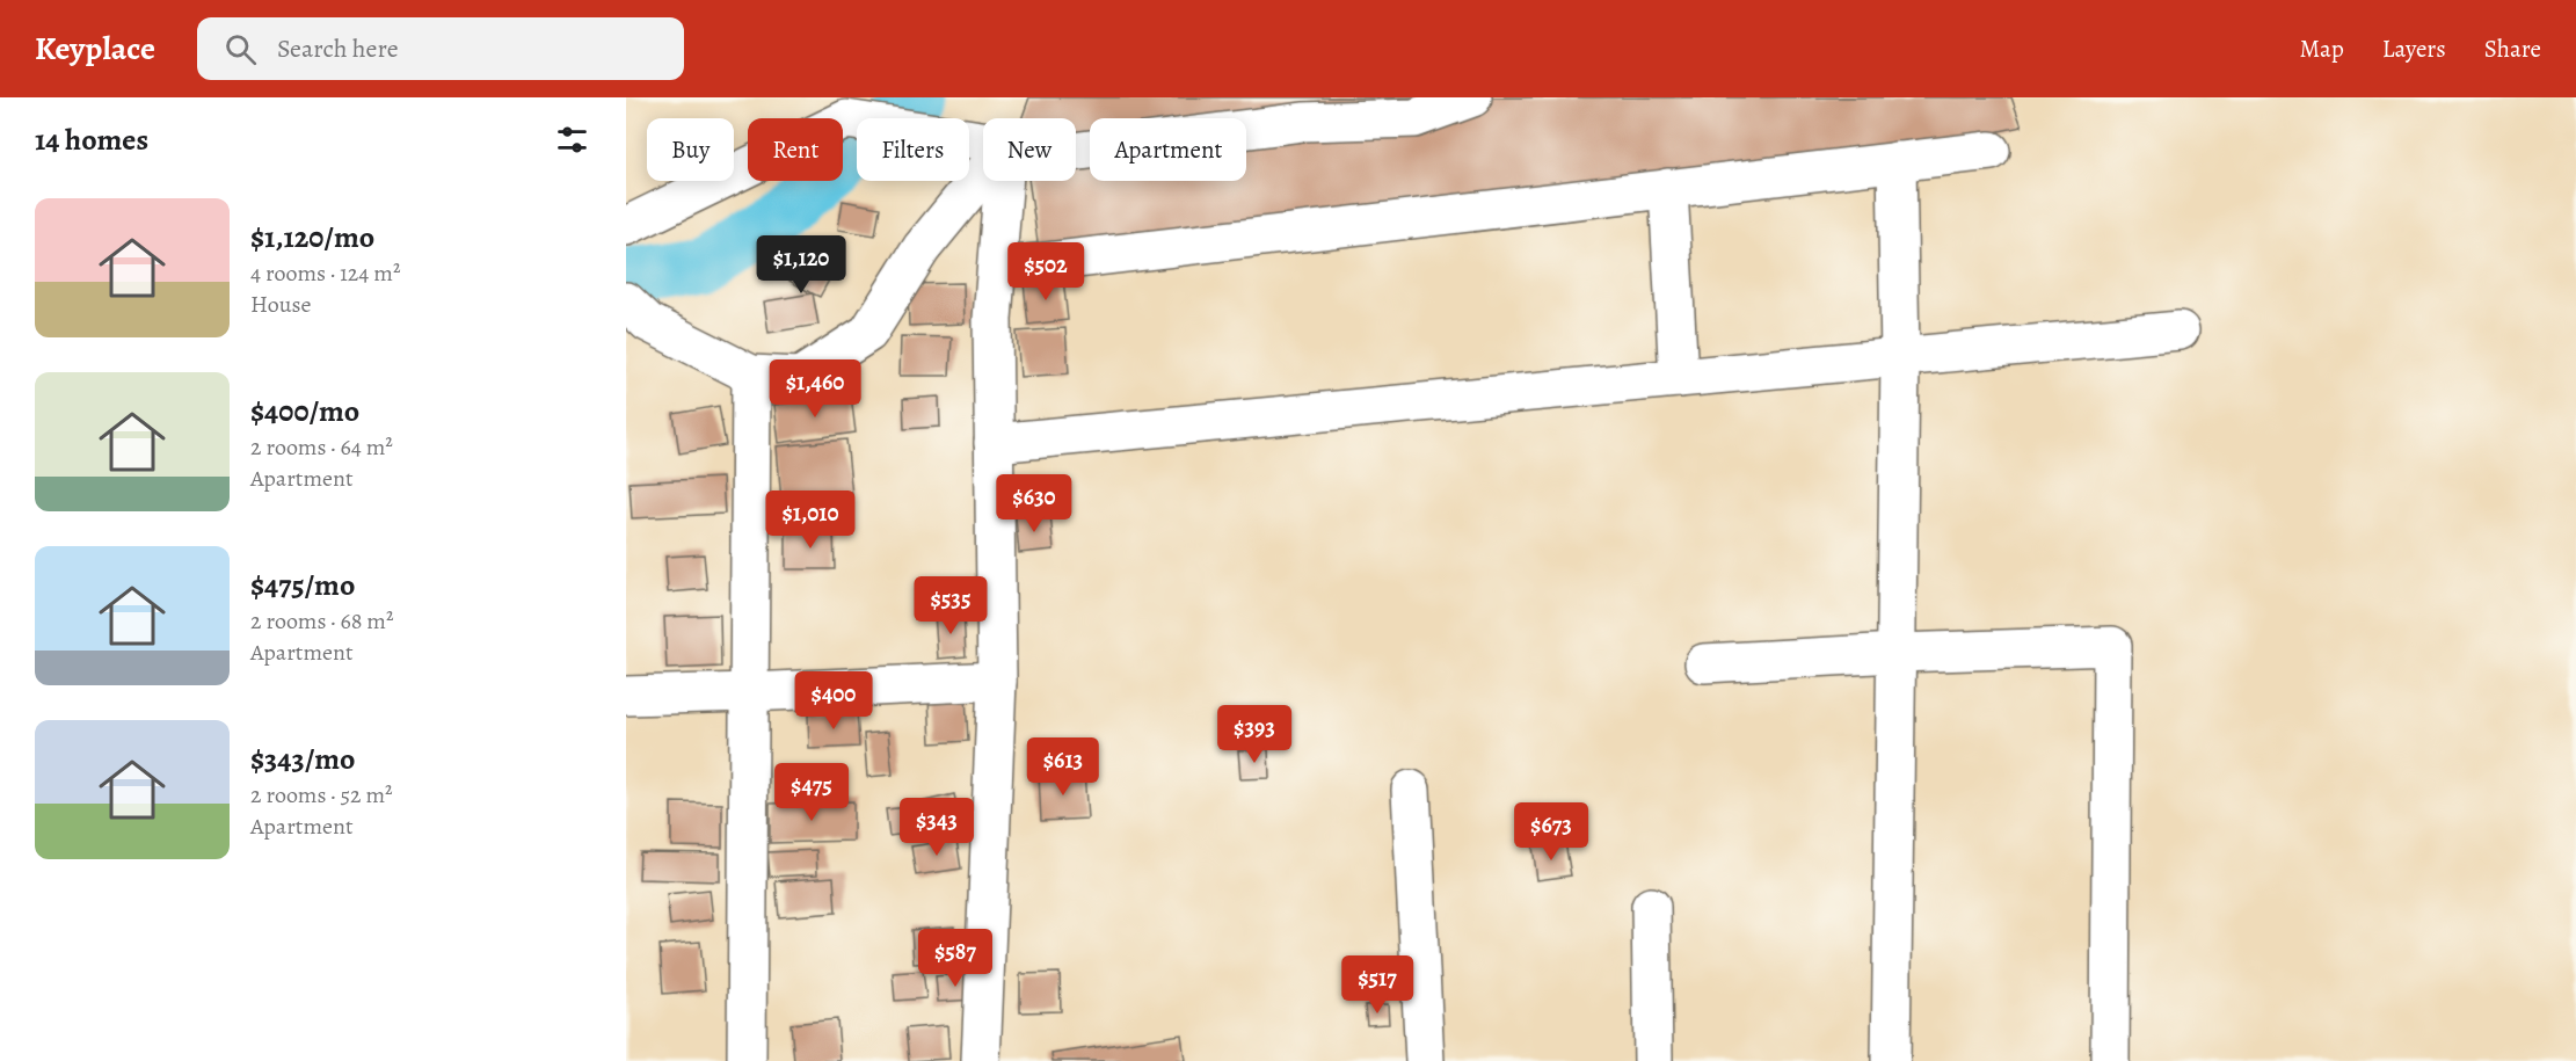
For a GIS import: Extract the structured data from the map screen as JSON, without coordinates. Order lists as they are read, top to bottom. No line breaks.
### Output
{"page":{"header":"Keyplace","search":"Search here","nav":["Map","Layers","Share"],"heading":"14 homes","chip":["Buy","Rent","Filters","New","Apartment"],"list":[{"name":"$1,120/mo","note":"4 rooms · 124 m² · House"},{"name":"$400/mo","note":"2 rooms · 64 m² · Apartment"},{"name":"$475/mo","note":"2 rooms · 68 m² · Apartment"},{"name":"$343/mo","note":"2 rooms · 52 m² · Apartment"}],"price":["$1,120","$502","$1,460","$630","$1,010","$535","$400","$393","$613","$475","$343","$673","$587","$517"]}}
